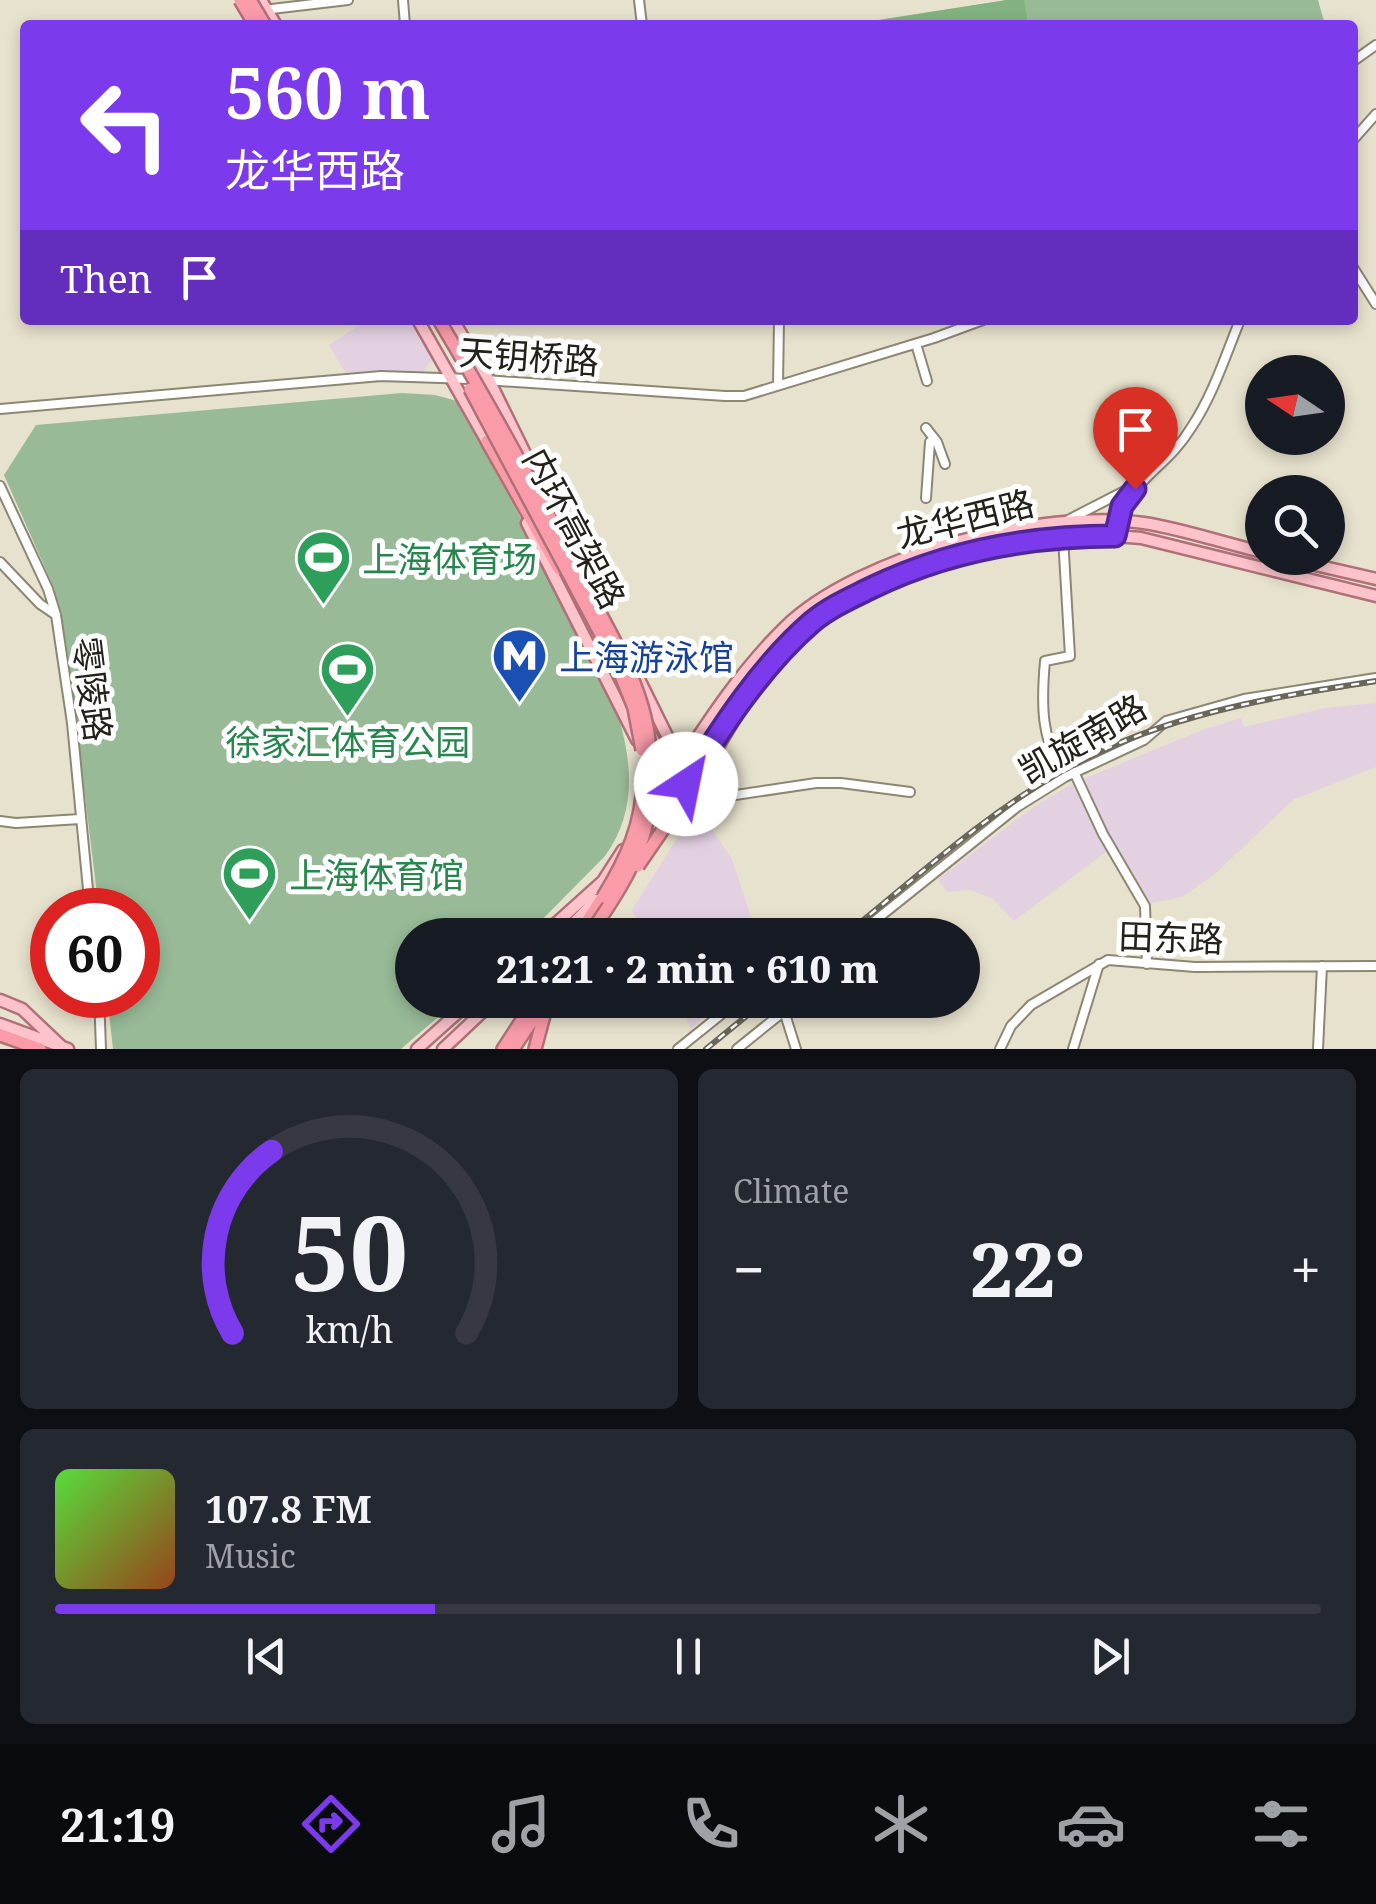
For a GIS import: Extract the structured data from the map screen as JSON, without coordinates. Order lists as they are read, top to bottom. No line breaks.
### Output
{"streets":{"highway":["内环高架路"],"main road":["龙华西路"],"street":["天钥桥路","零陵路","凯旋南路","田东路"]},"places":{"sports":["上海体育场","徐家汇体育公园","上海体育馆"],"metro station":["上海游泳馆"]},"north":"left","page":{"turn":["560 m","龙华西路"],"then":"Then","limit":"60","trip":"21:21 · 2 min · 610 m","tile":"Climate","heat":["−","22°","+"],"song":["107.8 FM","Music"],"tabs":"21:19","gauge":["50","km/h"]}}
